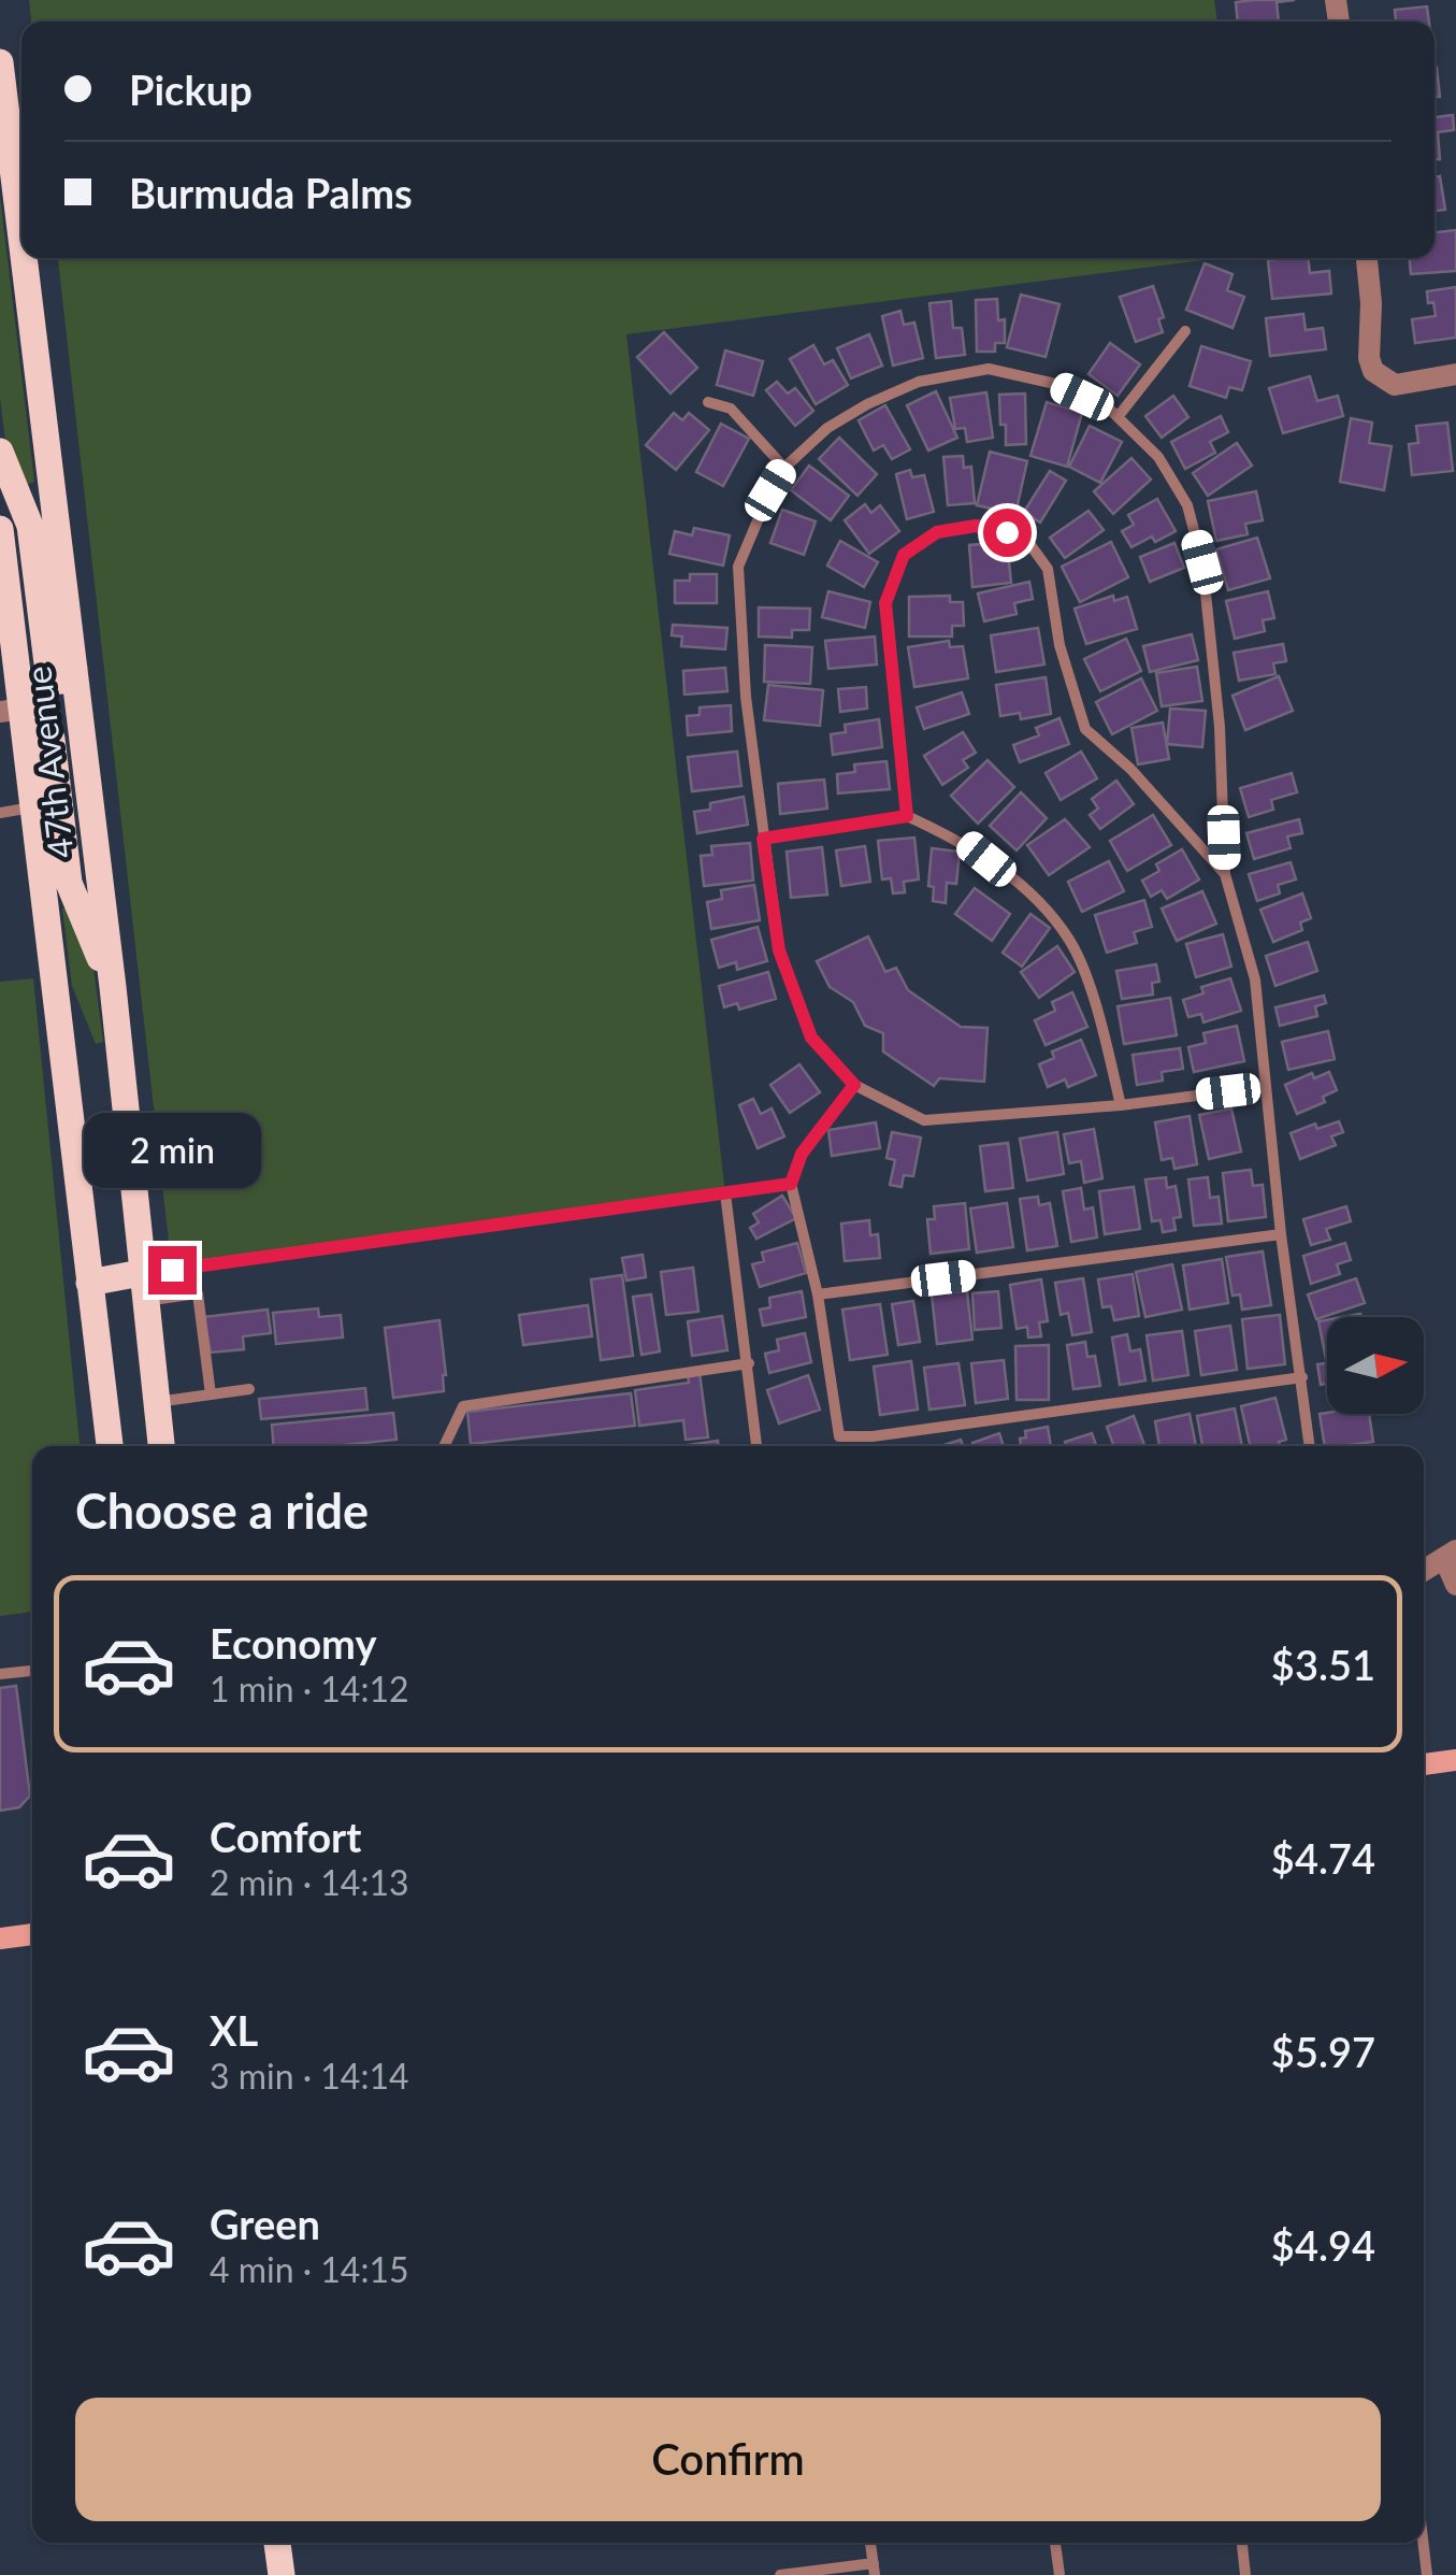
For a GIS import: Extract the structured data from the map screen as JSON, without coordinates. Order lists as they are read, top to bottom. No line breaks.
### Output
{"streets":{"main road":["47th Avenue"]},"north":"right","page":{"banner":["Pickup","Burmuda Palms"],"bubble":"2 min","heading":"Choose a ride","list":[{"name":"Economy","note":"1 min · 14:12","value":"$3.51"},{"name":"Comfort","note":"2 min · 14:13","value":"$4.74"},{"name":"XL","note":"3 min · 14:14","value":"$5.97"},{"name":"Green","note":"4 min · 14:15","value":"$4.94"}],"buttons":"Confirm"}}
